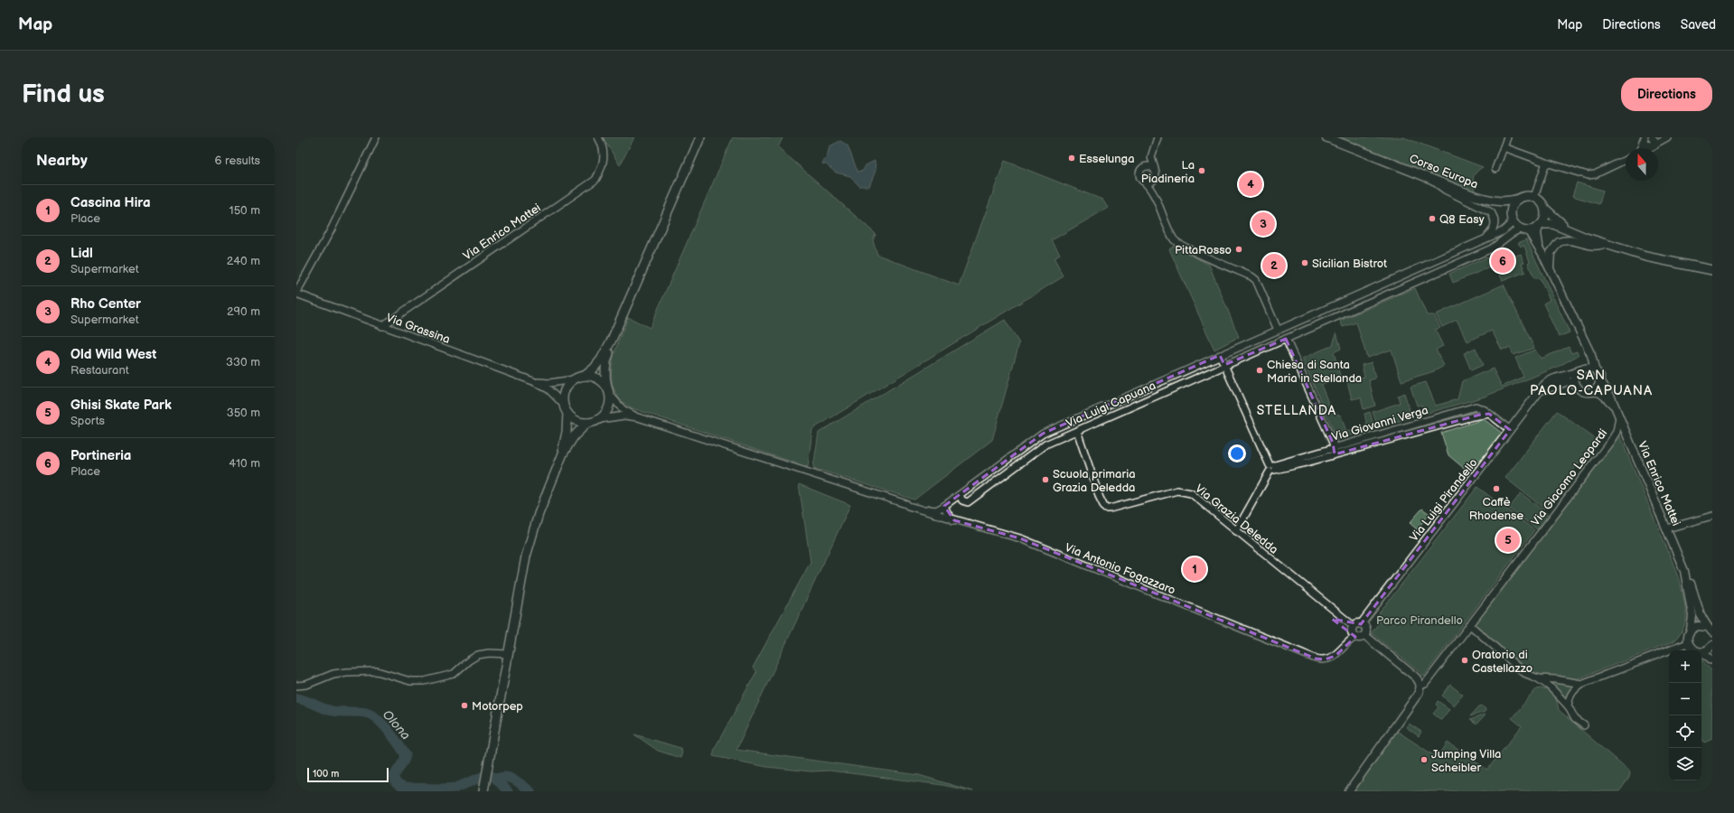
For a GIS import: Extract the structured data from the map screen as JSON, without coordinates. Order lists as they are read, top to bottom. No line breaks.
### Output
{"streets":{"main road":["Corso Europa"],"street":["Via Enrico Mattei","Via Grassina","Via Luigi Capuana","Via Giovanni Verga","Via Giacomo Leopardi","Via Luigi Pirandello","Via Grazia Deledda","Via Antonio Fogazzaro"]},"crossings":[["Corso Europa","Via Luigi Capuana"],["Via Enrico Mattei","Via Grassina"],["Via Enrico Mattei","Via Giacomo Leopardi"],["Via Enrico Mattei","Via Luigi Pirandello"],["Via Luigi Capuana","Via Grazia Deledda"],["Via Giovanni Verga","Via Luigi Pirandello"],["Via Luigi Pirandello","Via Grazia Deledda"],["Via Luigi Pirandello","Via Antonio Fogazzaro"],["Via Grazia Deledda","Via Antonio Fogazzaro"]],"districts":["SAN PAOLO-CAPUANA","STELLANDA"],"water":["Olona"],"parks":["Parco Pirandello"],"places":["Esselunga","La Piadineria","Q8 Easy","PittaRosso","Sicilian Bistrot","Chiesa di Santa Maria in Stellanda","Scuola primaria Grazia Deledda","Caffè Rhodense","Oratorio di Castellazzo","Motorpep","Jumping Villa Scheibler"],"scale_bar":"100 m","north":"top","page":{"header":"Map","nav":["Map","Directions","Saved"],"buttons":"Directions","title":"Find us","heading":["Nearby","6 results"],"pins":["4","3","6","2","5","1"],"list":[{"mark":"1","name":"Cascina Hira","note":"Place","value":"150 m"},{"mark":"2","name":"Lidl","note":"Supermarket","value":"240 m"},{"mark":"3","name":"Rho Center","note":"Supermarket","value":"290 m"},{"mark":"4","name":"Old Wild West","note":"Restaurant","value":"330 m"},{"mark":"5","name":"Ghisi Skate Park","note":"Sports","value":"350 m"},{"mark":"6","name":"Portineria","note":"Place","value":"410 m"}],"map_buttons":["+","−"],"scale":"100 m"}}
